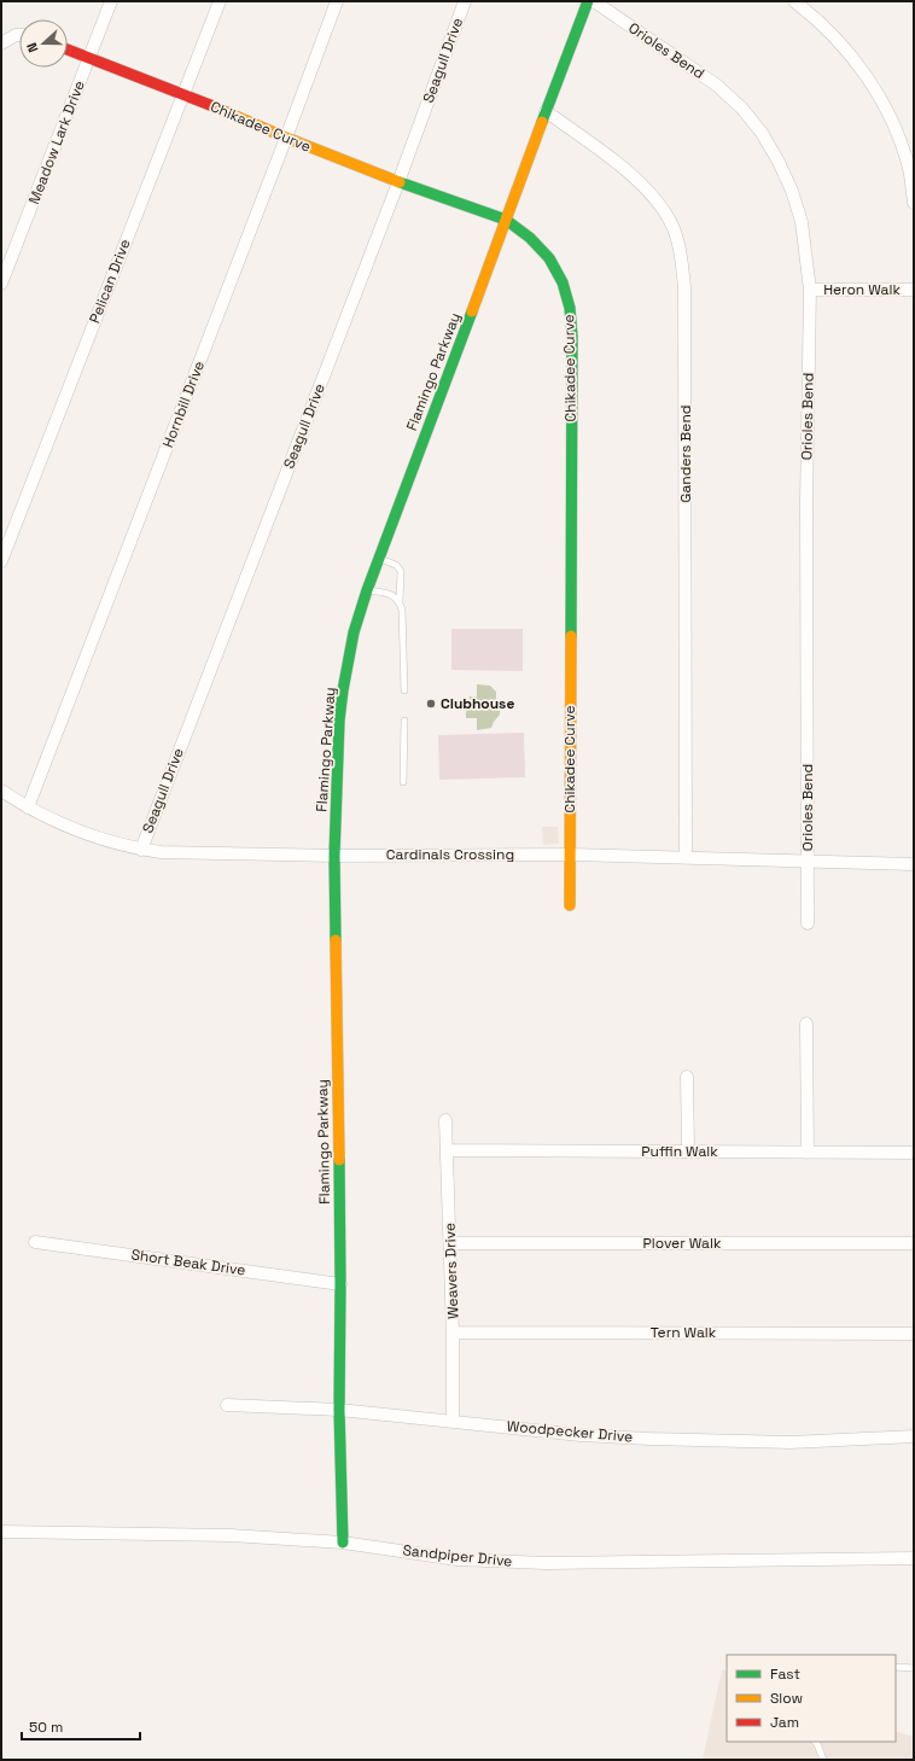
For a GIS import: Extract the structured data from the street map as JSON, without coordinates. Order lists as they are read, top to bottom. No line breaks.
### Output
{"streets":{"street":["Orioles Bend","Seagull Drive","Chikadee Curve","Meadow Lark Drive","Pelican Drive","Heron Walk","Flamingo Parkway","Hornbill Drive","Ganders Bend","Cardinals Crossing","Puffin Walk","Plover Walk","Short Beak Drive","Weavers Drive","Tern Walk","Woodpecker Drive","Sandpiper Drive"]},"crossings":[["Orioles Bend","Heron Walk"],["Orioles Bend","Cardinals Crossing"],["Seagull Drive","Chikadee Curve"],["Seagull Drive","Cardinals Crossing"],["Chikadee Curve","Meadow Lark Drive"],["Chikadee Curve","Pelican Drive"],["Chikadee Curve","Flamingo Parkway"],["Chikadee Curve","Hornbill Drive"],["Chikadee Curve","Cardinals Crossing"],["Flamingo Parkway","Ganders Bend"],["Flamingo Parkway","Cardinals Crossing"],["Flamingo Parkway","Short Beak Drive"],["Flamingo Parkway","Woodpecker Drive"],["Flamingo Parkway","Sandpiper Drive"],["Hornbill Drive","Cardinals Crossing"],["Ganders Bend","Cardinals Crossing"],["Puffin Walk","Weavers Drive"],["Plover Walk","Weavers Drive"],["Weavers Drive","Tern Walk"],["Weavers Drive","Woodpecker Drive"]],"places":["Clubhouse"],"legend":["Fast","Slow","Jam"],"scale_bar":"50 m","north":"left"}
